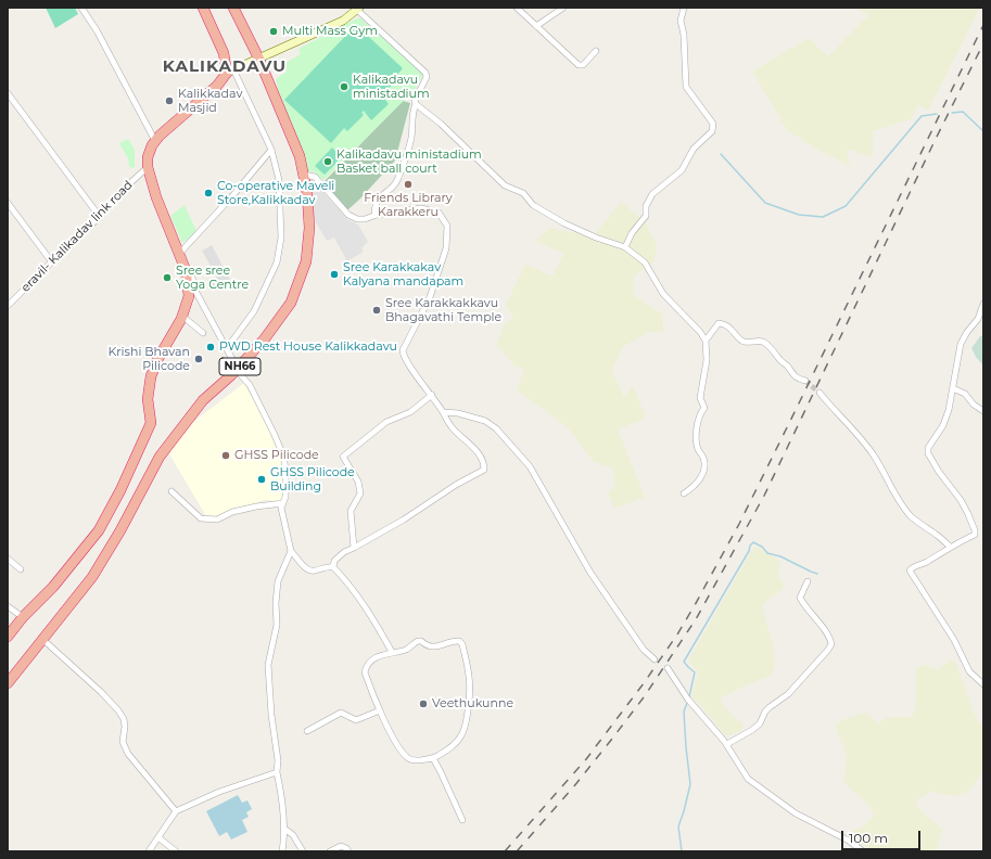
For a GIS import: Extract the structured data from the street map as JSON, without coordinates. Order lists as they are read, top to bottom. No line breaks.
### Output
{"streets":{"highway":["NH66"],"street":["eravil- Kalikadav link road"]},"districts":["KALIKADAVU"],"places":["Multi Mass Gym","Kalikadavu ministadium","Kalikkadav Masjid","Kalikadavu ministadium Basket ball court","Friends Library Karakkeru","Co-operative Maveli Store,Kalikkadav","Sree Karakkakav Kalyana mandapam","Sree sree Yoga Centre","Sree Karakkakkavu Bhagavathi Temple","PWD Rest House Kalikkadavu","Krishi Bhavan Pilicode","GHSS Pilicode","GHSS Pilicode Building","Veethukunne"],"scale_bar":"100 m"}
